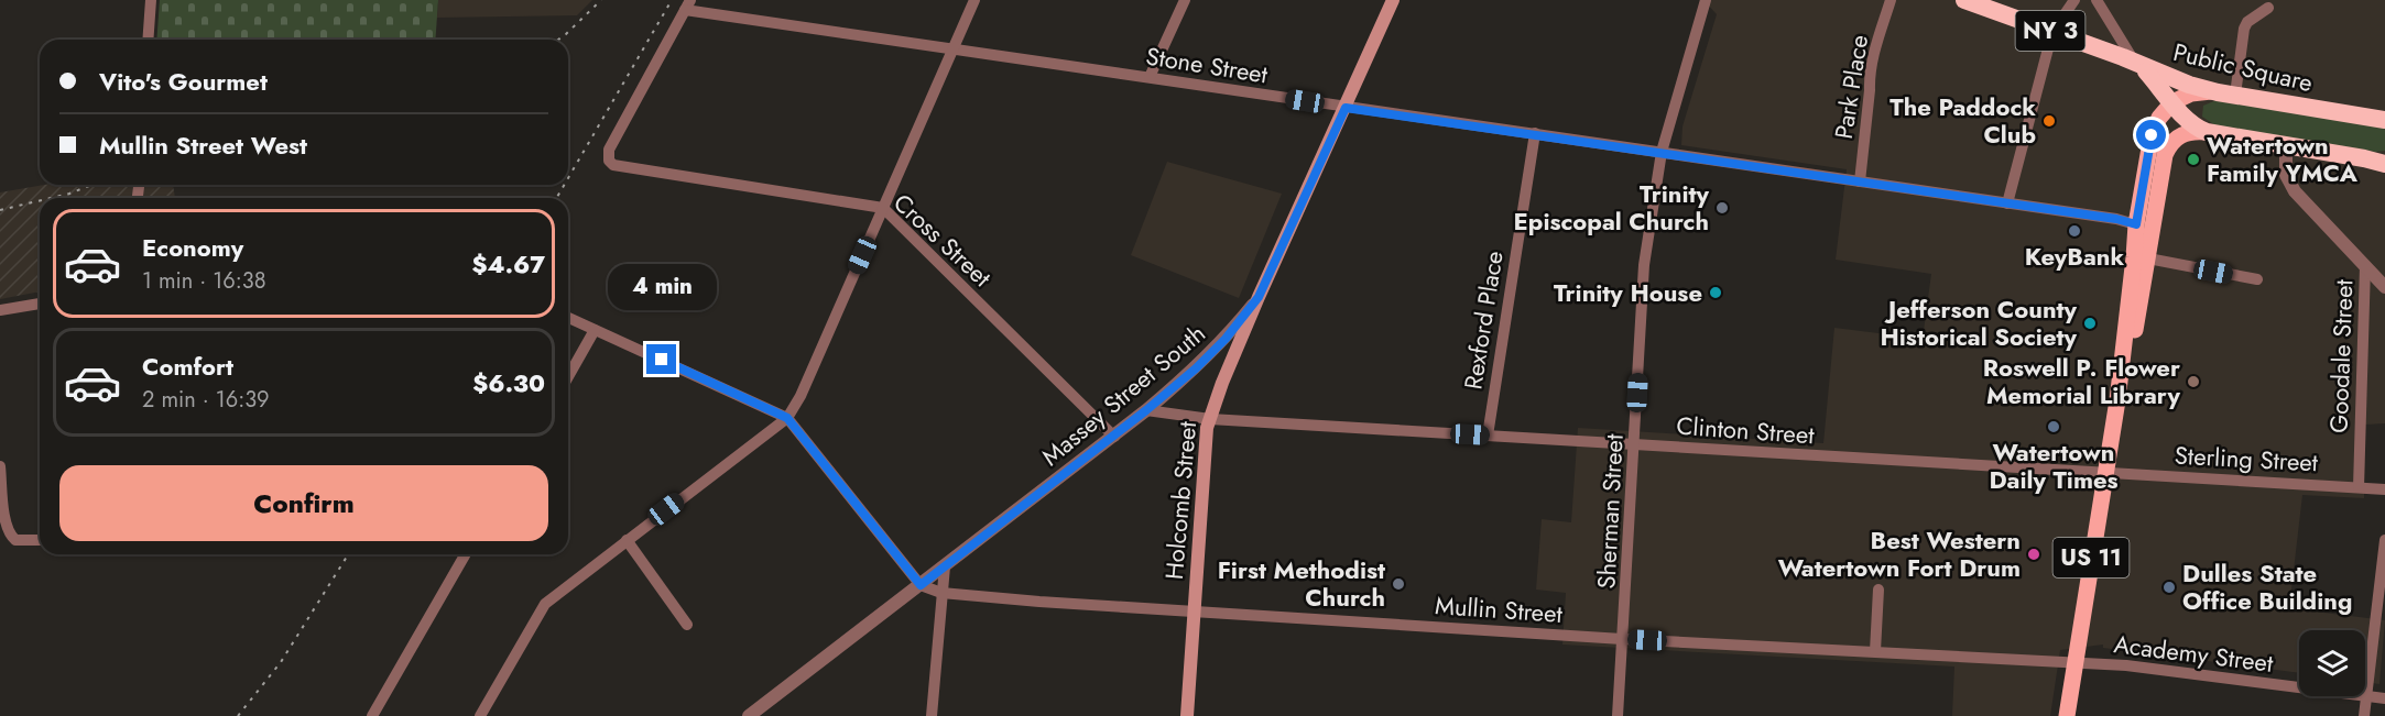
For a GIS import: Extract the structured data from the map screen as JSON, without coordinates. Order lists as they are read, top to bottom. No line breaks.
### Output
{"streets":{"highway":["NY 3","Public Square"],"main road":["Massey Street South","Holcomb Street","US 11"],"street":["Stone Street","Park Place","Cross Street","Rexford Place","Goodale Street","Clinton Street","Sterling Street","Sherman Street","Mullin Street","Academy Street"]},"crossings":[["NY 3","Public Square"],["Stone Street","Park Place"],["Stone Street","Cross Street"],["Stone Street","Rexford Place"],["Stone Street","Massey Street South"],["Stone Street","Sherman Street"],["Stone Street","US 11"],["Public Square","US 11"],["Cross Street","Massey Street South"],["Rexford Place","Clinton Street"],["Goodale Street","Sterling Street"],["Massey Street South","Clinton Street"],["Massey Street South","Holcomb Street"],["Massey Street South","Mullin Street"],["Clinton Street","Sterling Street"],["Clinton Street","Holcomb Street"],["Clinton Street","Sherman Street"],["Clinton Street","US 11"],["Sterling Street","US 11"],["Holcomb Street","Mullin Street"],["Sherman Street","Mullin Street"],["US 11","Mullin Street"],["US 11","Academy Street"],["Mullin Street","Academy Street"]],"places":["The Paddock Club","Watertown Family YMCA","Trinity Episcopal Church","KeyBank","Trinity House","Jefferson County Historical Society","Roswell P. Flower Memorial Library","Watertown Daily Times","Best Western Watertown Fort Drum","First Methodist Church","Dulles State Office Building"],"page":{"banner":["Vito's Gourmet","Mullin Street West"],"list":[{"name":"Economy","note":"1 min · 16:38","value":"$4.67"},{"name":"Comfort","note":"2 min · 16:39","value":"$6.30"}],"bubble":"4 min","buttons":"Confirm"}}
